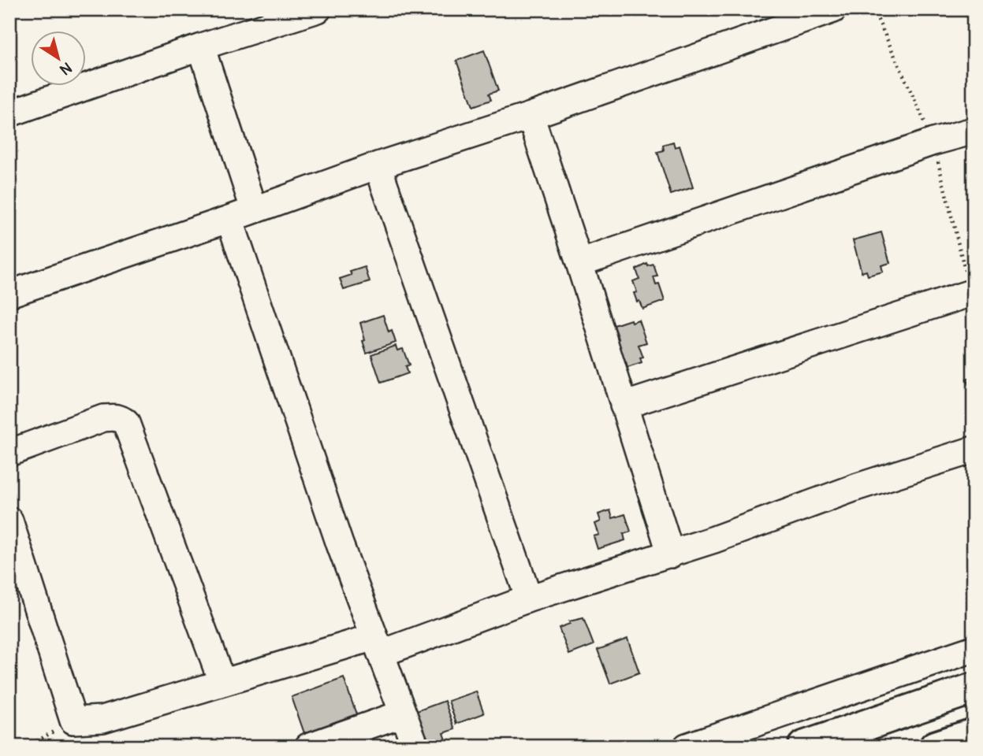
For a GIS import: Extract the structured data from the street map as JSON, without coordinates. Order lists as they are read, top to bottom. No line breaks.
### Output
{"north":"bottom right"}
